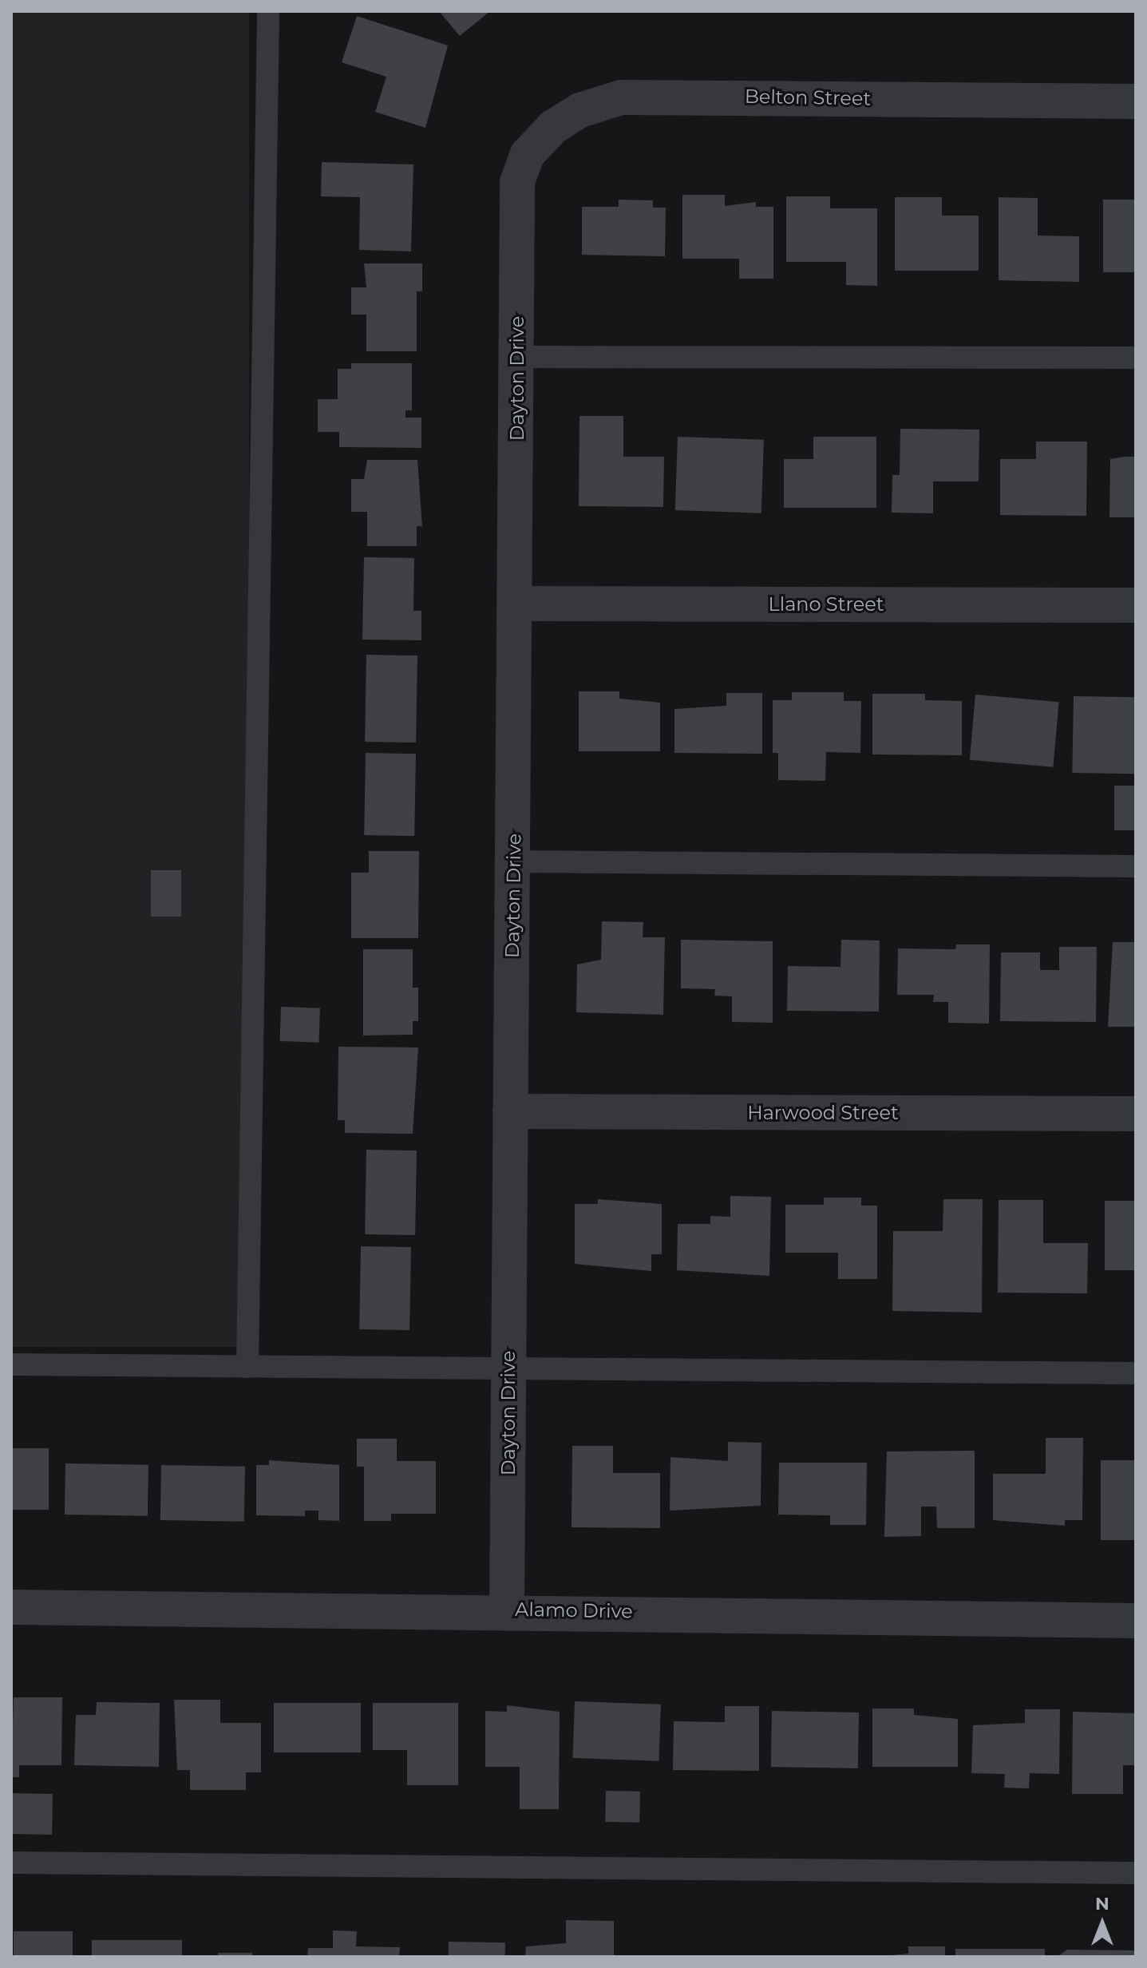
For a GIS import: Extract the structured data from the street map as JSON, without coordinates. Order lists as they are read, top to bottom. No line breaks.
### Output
{"streets":{"street":["Belton Street","Dayton Drive","Llano Street","Harwood Street","Alamo Drive"]},"crossings":[["Belton Street","Dayton Drive"],["Dayton Drive","Llano Street"],["Dayton Drive","Harwood Street"],["Dayton Drive","Alamo Drive"]],"north":"top"}
